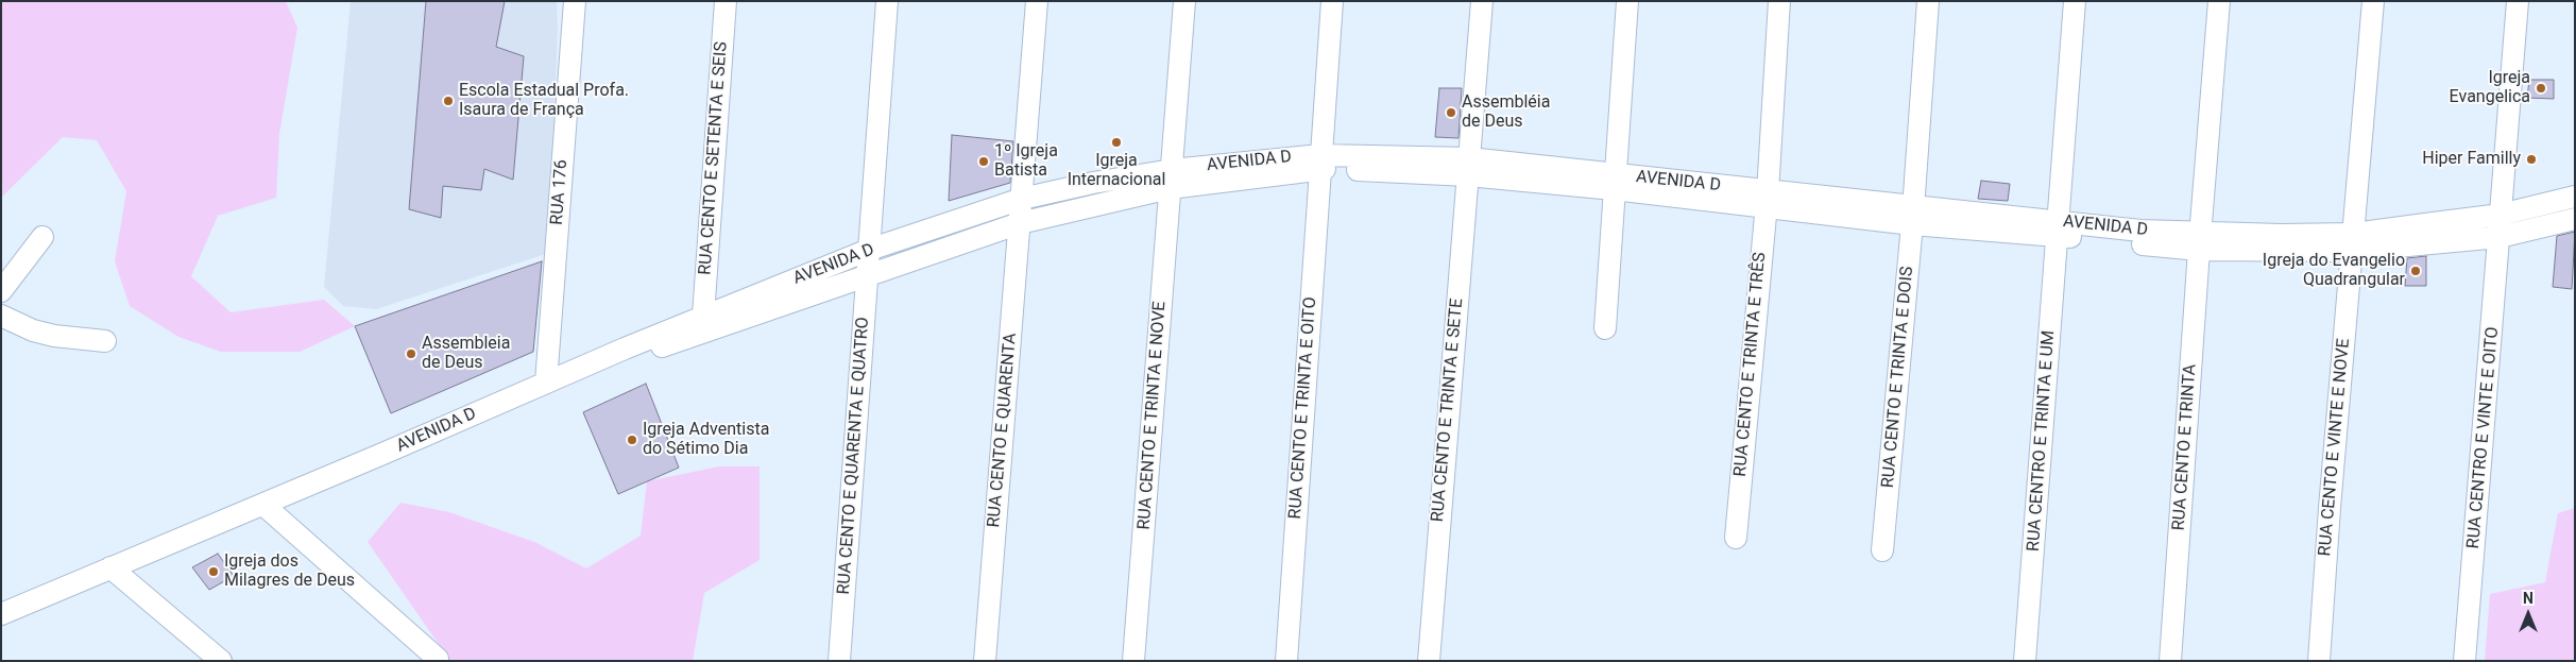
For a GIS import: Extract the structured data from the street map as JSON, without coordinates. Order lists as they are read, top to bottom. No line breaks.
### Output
{"streets":{"street":["RUA CENTO E SETENTA E SEIS","AVENIDA D","RUA 176","RUA CENTO E TRINTA E TRÊS","RUA CENTO E TRINTA E DOIS","RUA CENTO E TRINTA E OITO","RUA CENTO E TRINTA E SETE","RUA CENTO E TRINTA E NOVE","RUA CENTO E QUARENTA","RUA CENTRO E VINTE E OITO","RUA CENTRO E TRINTA E UM","RUA CENTO E TRINTA","RUA CENTO E VINTE E NOVE","RUA CENTO E QUARENTA E QUATRO"]},"crossings":[["RUA CENTO E SETENTA E SEIS","AVENIDA D"],["AVENIDA D","RUA 176"],["AVENIDA D","RUA CENTO E TRINTA E TRÊS"],["AVENIDA D","RUA CENTO E TRINTA E DOIS"],["AVENIDA D","RUA CENTO E TRINTA E OITO"],["AVENIDA D","RUA CENTO E TRINTA E SETE"],["AVENIDA D","RUA CENTO E TRINTA E NOVE"],["AVENIDA D","RUA CENTO E QUARENTA"],["AVENIDA D","RUA CENTRO E VINTE E OITO"],["AVENIDA D","RUA CENTRO E TRINTA E UM"],["AVENIDA D","RUA CENTO E TRINTA"],["AVENIDA D","RUA CENTO E VINTE E NOVE"],["AVENIDA D","RUA CENTO E QUARENTA E QUATRO"]],"places":["Igreja Evangelica","Escola Estadual Profa. Isaura de França","Assembléia de Deus","Igreja Internacional","Hiper Familly","1º Igreja Batista","Igreja do Evangelio Quadrangular","Assembleia de Deus","Igreja Adventista do Sétimo Dia","Igreja dos Milagres de Deus"],"north":"top"}
